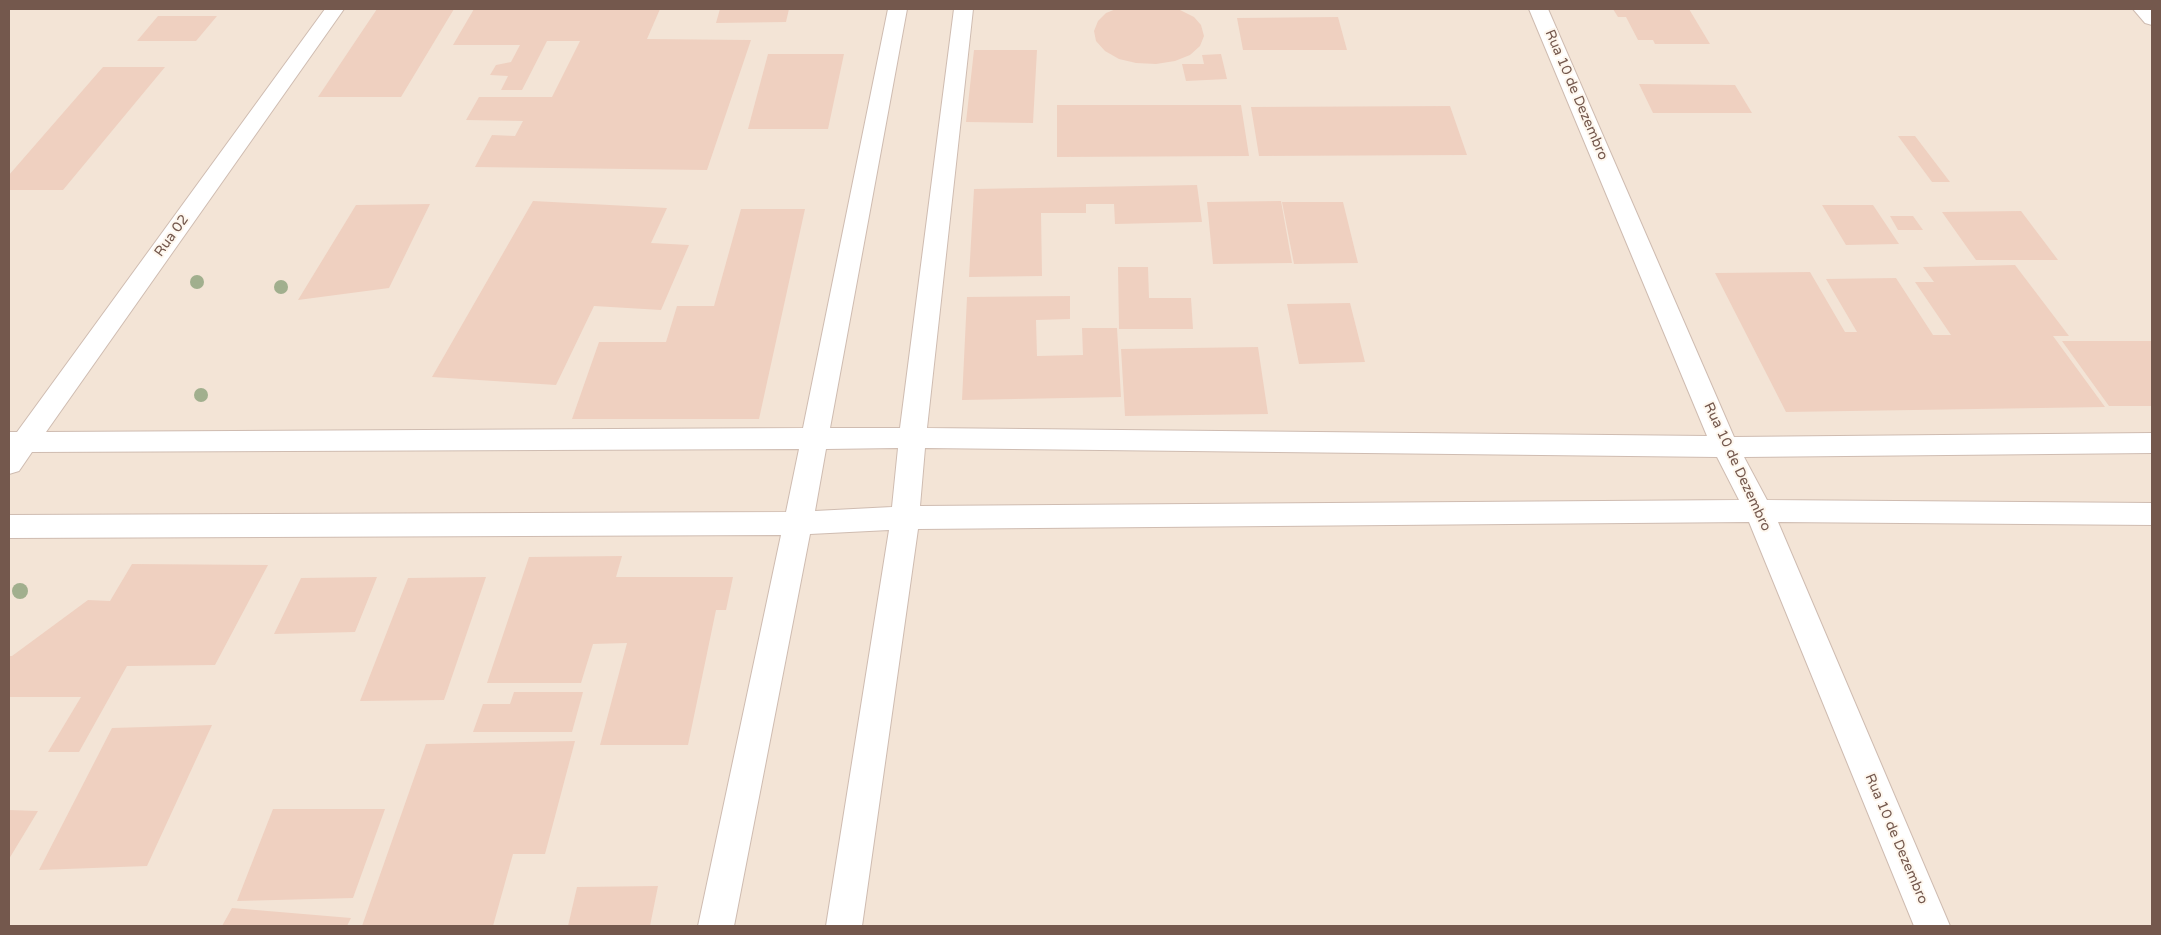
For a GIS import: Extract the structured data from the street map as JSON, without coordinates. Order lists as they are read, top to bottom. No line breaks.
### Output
{"streets":{"street":["Rua 10 de Dezembro","Rua 02"]}}
